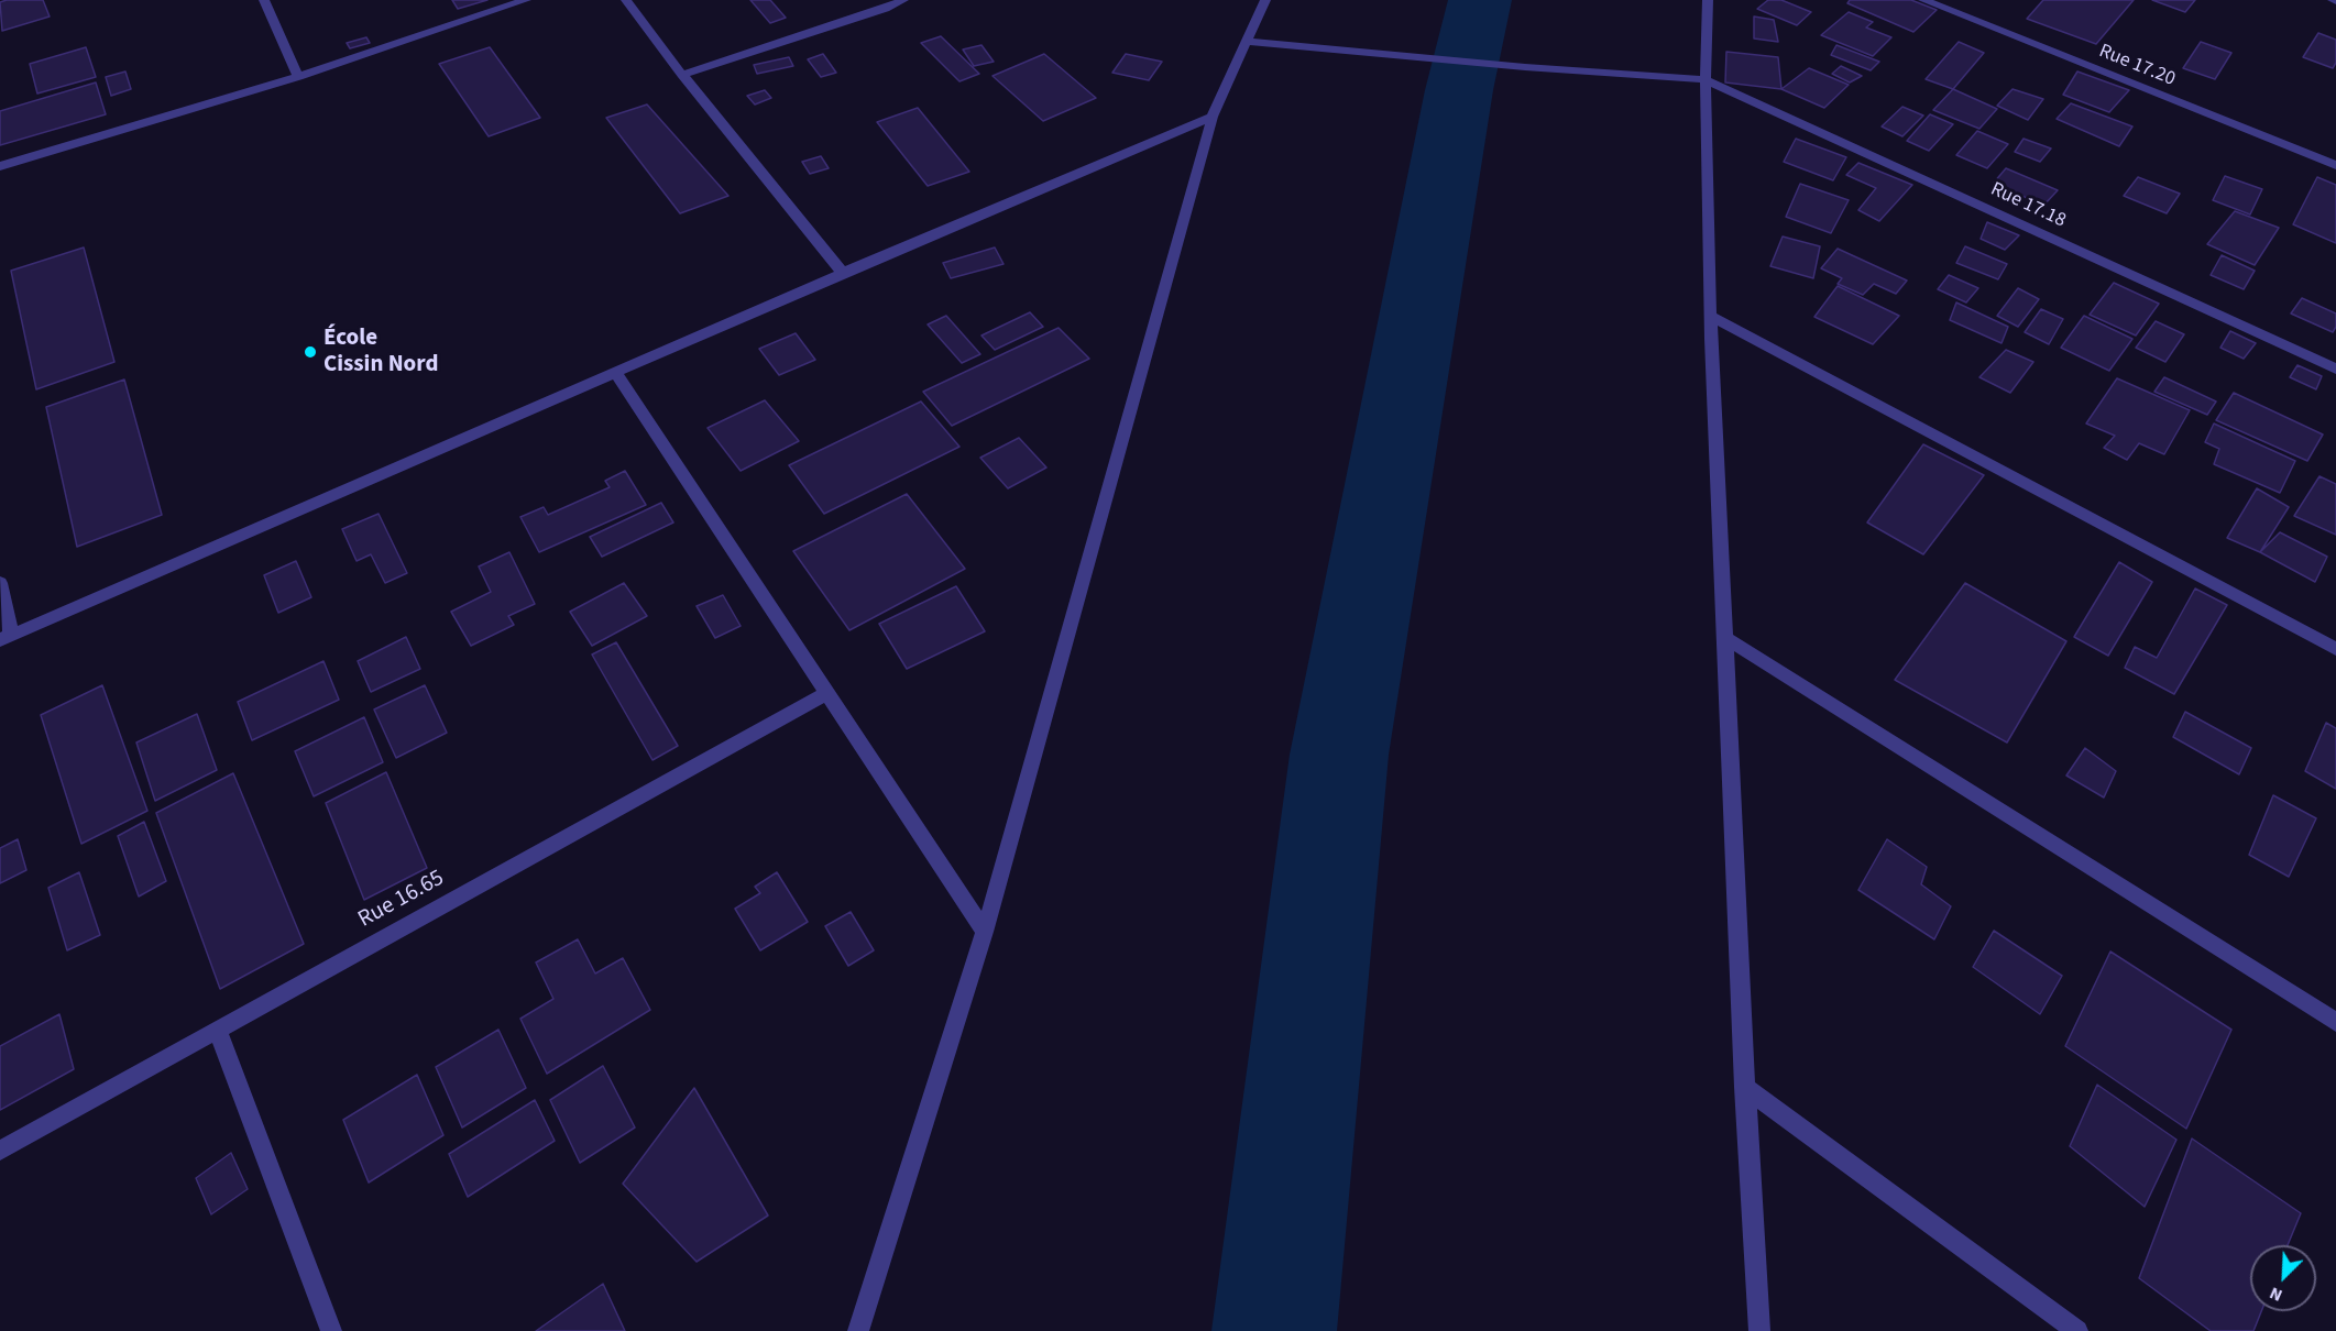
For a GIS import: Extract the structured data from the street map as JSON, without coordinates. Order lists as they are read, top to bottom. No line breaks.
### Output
{"streets":{"street":["Rue 17.20","Rue 17.18","Rue 16.65"]},"places":["École Cissin Nord"],"north":"bottom left"}
